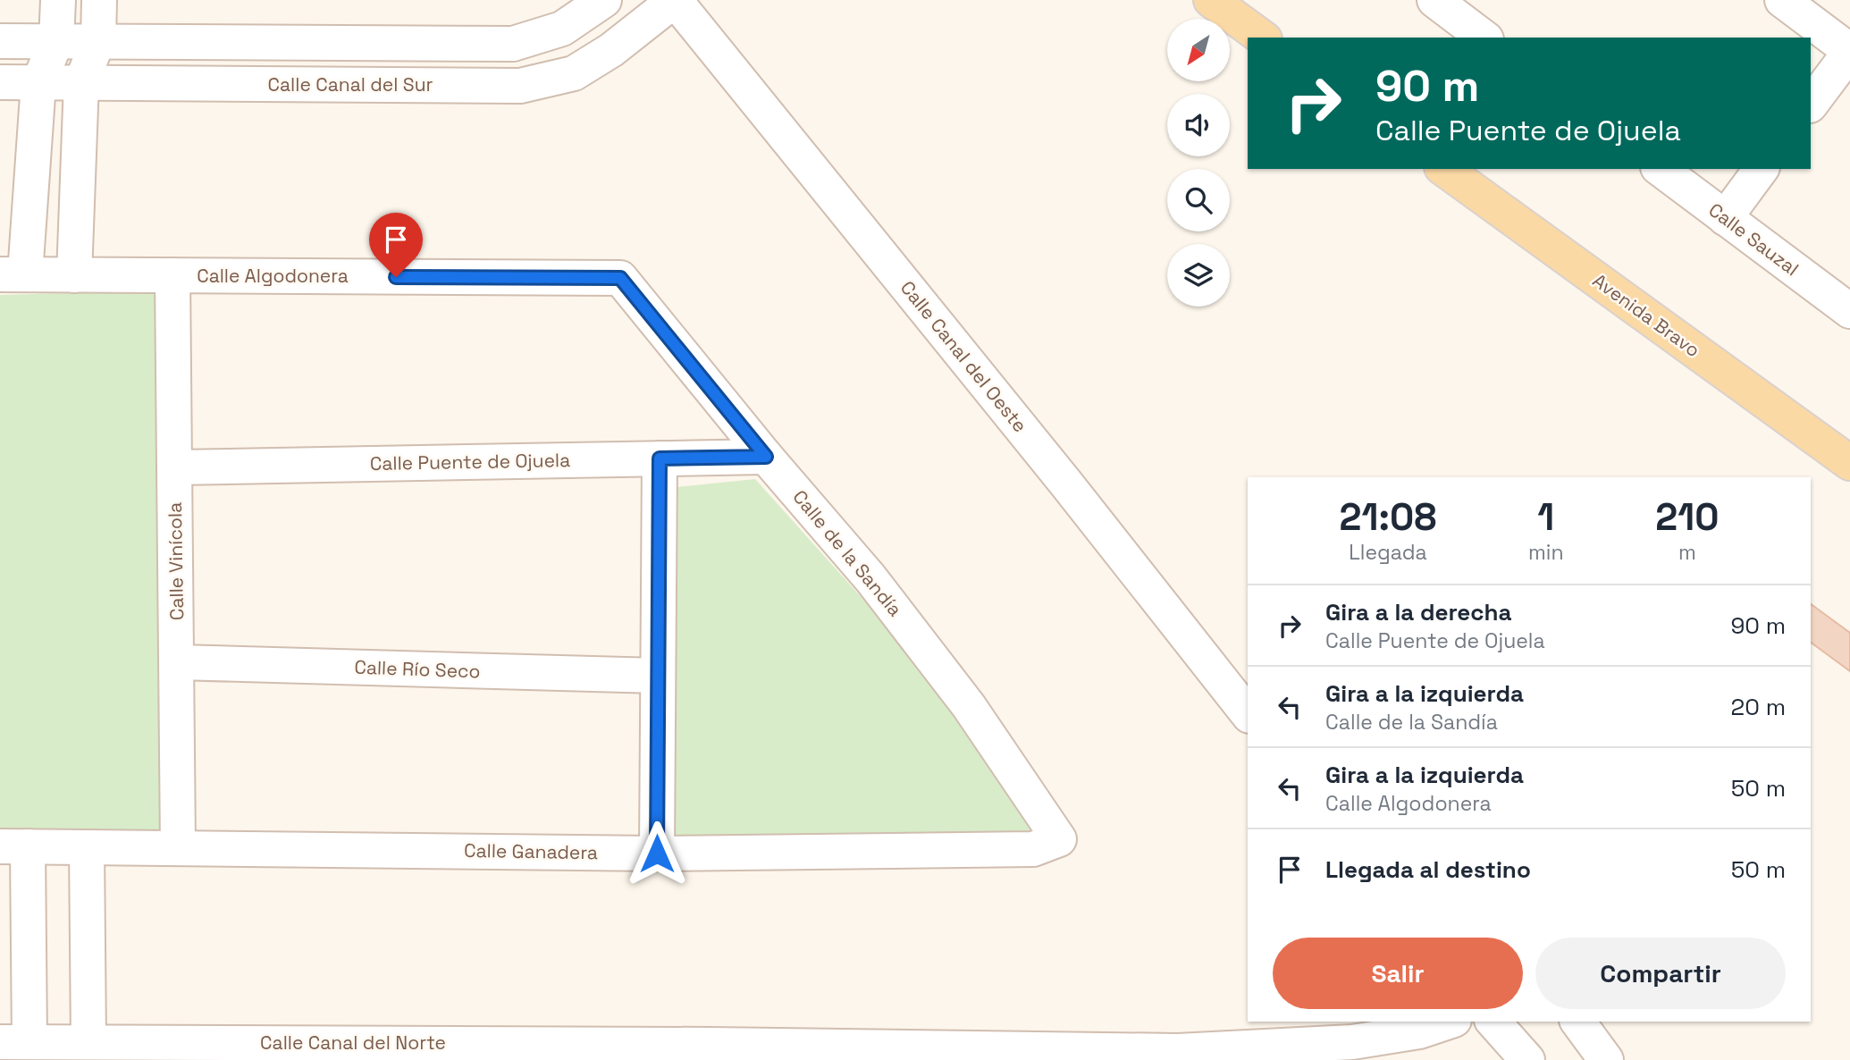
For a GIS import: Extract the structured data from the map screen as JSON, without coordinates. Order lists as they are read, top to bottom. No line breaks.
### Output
{"streets":{"main road":["Avenida Bravo"],"street":["Calle Canal del Sur","Calle Sauzal","Calle Algodonera","Calle Canal del Oeste","Calle Puente de Ojuela","Calle de la Sandía","Calle Vinícola","Calle Río Seco","Calle Ganadera","Calle Canal del Norte"]},"crossings":[["Calle Canal del Sur","Calle Canal del Oeste"],["Calle Algodonera","Calle de la Sandía"],["Calle Algodonera","Calle Vinícola"],["Calle Puente de Ojuela","Calle de la Sandía"],["Calle Puente de Ojuela","Calle Vinícola"],["Calle de la Sandía","Calle Ganadera"],["Calle Vinícola","Calle Río Seco"],["Calle Vinícola","Calle Ganadera"]],"north":"bottom left","page":{"turn":["90 m","Calle Puente de Ojuela"],"eta":["21:08","Llegada","1","min","210","m"],"list":[{"name":"Gira a la derecha","note":"Calle Puente de Ojuela","value":"90 m"},{"name":"Gira a la izquierda","note":"Calle de la Sandía","value":"20 m"},{"name":"Gira a la izquierda","note":"Calle Algodonera","value":"50 m"},{"name":"Llegada al destino","value":"50 m"}],"buttons":["Salir","Compartir"]}}
